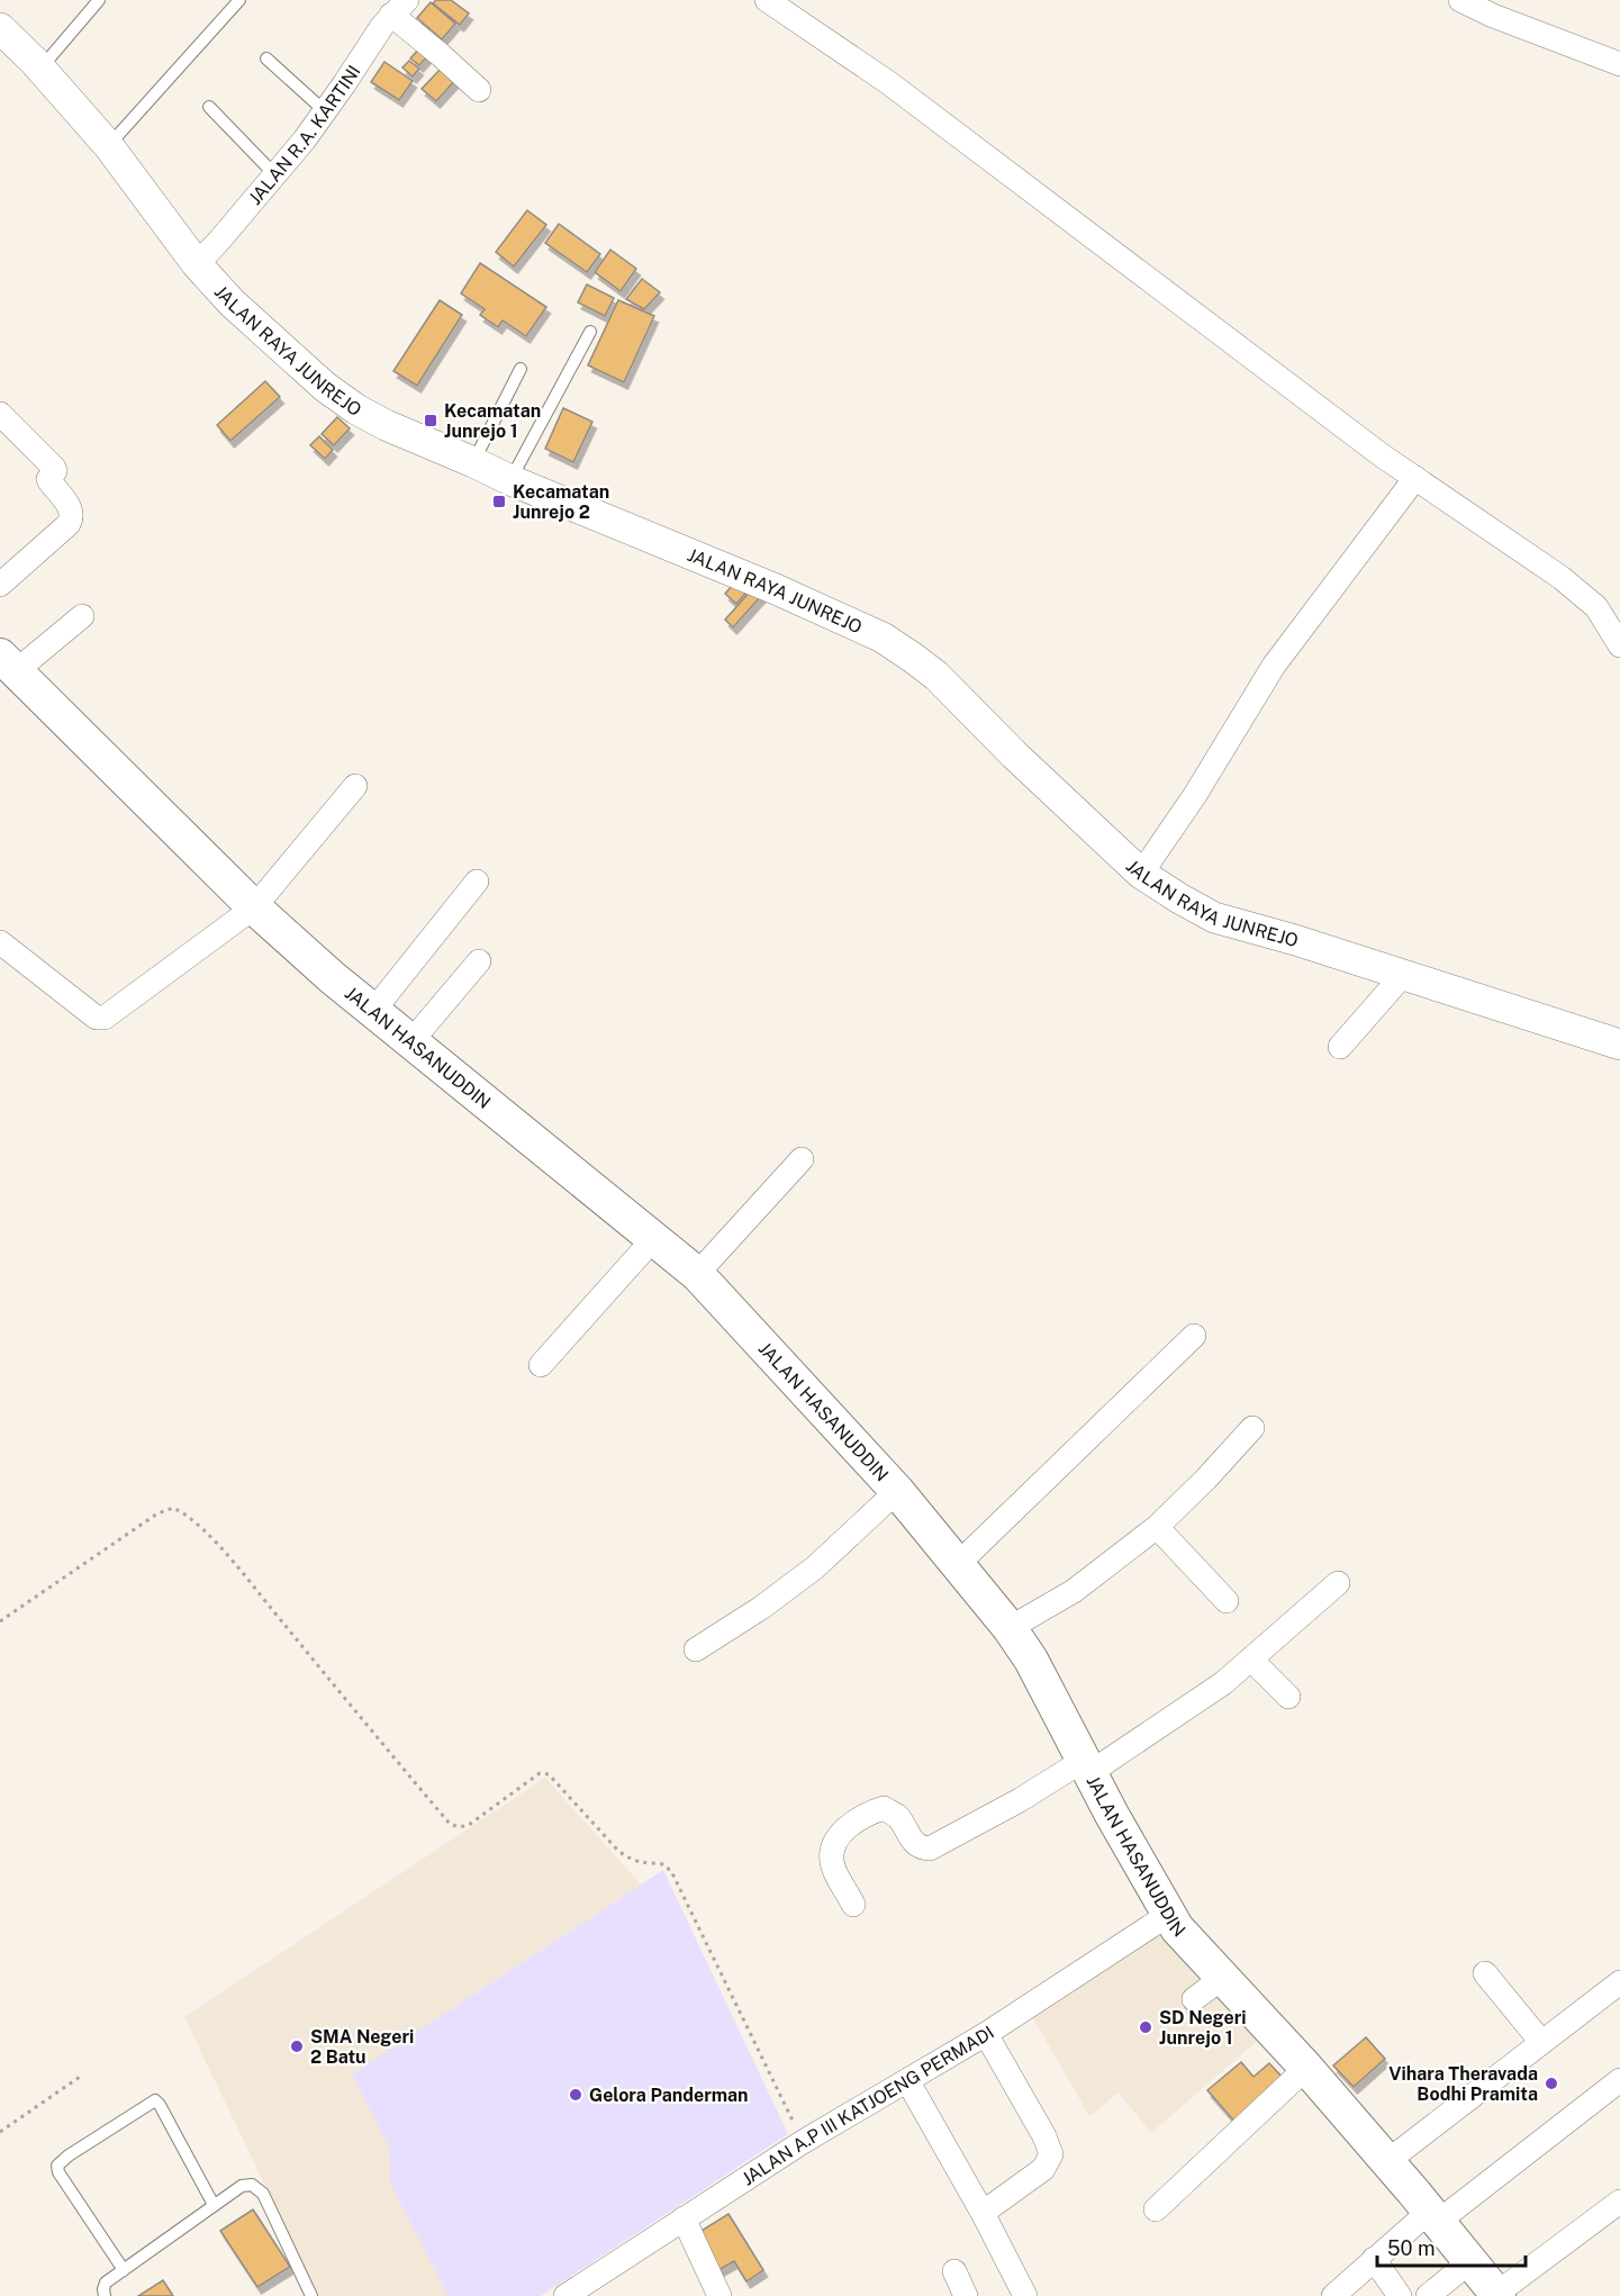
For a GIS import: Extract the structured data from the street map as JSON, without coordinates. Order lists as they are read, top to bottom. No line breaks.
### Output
{"streets":{"main road":["JALAN HASANUDDIN"],"street":["JALAN R.A. KARTINI","JALAN RAYA JUNREJO","JALAN A.P III KATJOENG PERMADI"]},"crossings":[["JALAN R.A. KARTINI","JALAN RAYA JUNREJO"],["JALAN HASANUDDIN","JALAN A.P III KATJOENG PERMADI"]],"places":{"transit":["Kecamatan Junrejo 1","Kecamatan Junrejo 2"],"other":["SD Negeri Junrejo 1","SMA Negeri 2 Batu","Vihara Theravada Bodhi Pramita","Gelora Panderman"]},"scale_bar":"50 m"}
